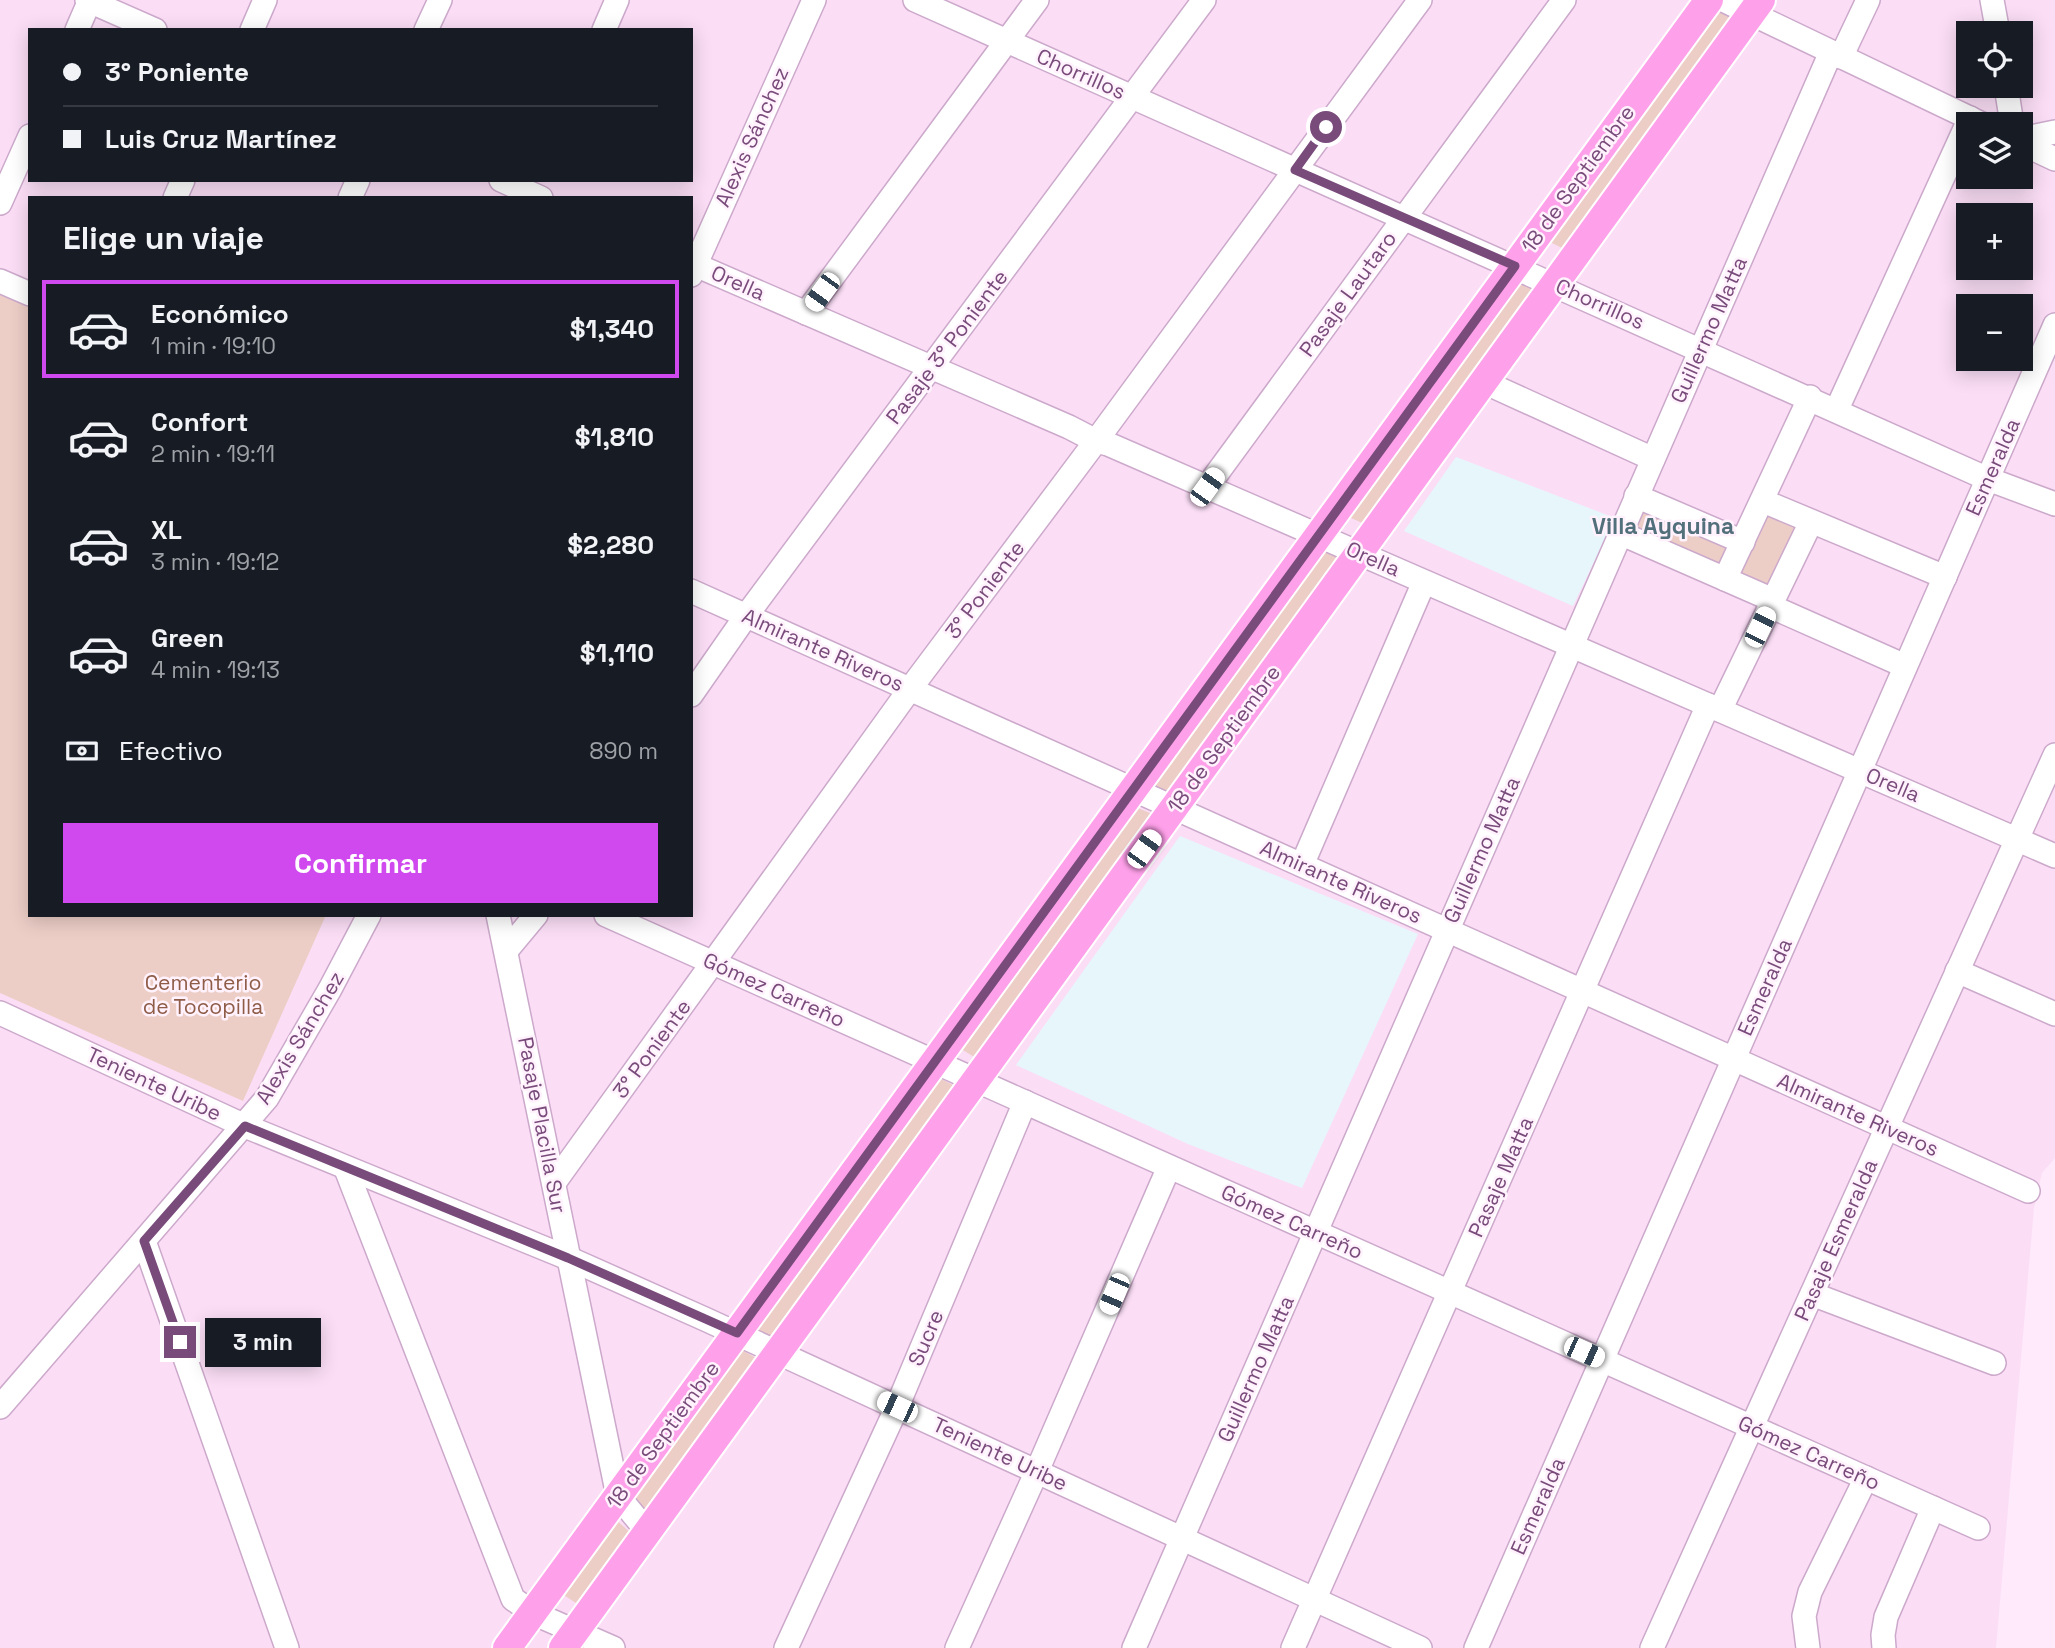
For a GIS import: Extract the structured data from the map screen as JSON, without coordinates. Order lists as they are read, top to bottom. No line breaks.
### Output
{"streets":{"main road":["18 de Septiembre"],"street":["Chorrillos","Alexis Sánchez","Orella","Pasaje Lautaro","Guillermo Matta","Pasaje 3° Poniente","Esmeralda","3° Poniente","Almirante Riveros","Gómez Carreño","Teniente Uribe","Pasaje Placilla Sur","Pasaje Matta","Pasaje Esmeralda","Sucre"]},"crossings":[["Chorrillos","18 de Septiembre"],["Chorrillos","Pasaje Lautaro"],["Chorrillos","Guillermo Matta"],["Chorrillos","Pasaje 3° Poniente"],["Chorrillos","Esmeralda"],["Chorrillos","3° Poniente"],["Alexis Sánchez","Orella"],["Alexis Sánchez","Teniente Uribe"],["18 de Septiembre","Orella"],["18 de Septiembre","Almirante Riveros"],["18 de Septiembre","Gómez Carreño"],["18 de Septiembre","Teniente Uribe"],["18 de Septiembre","Pasaje Placilla Sur"],["Orella","Pasaje Lautaro"],["Orella","Guillermo Matta"],["Orella","Pasaje 3° Poniente"],["Orella","Esmeralda"],["Orella","3° Poniente"],["Orella","Pasaje Matta"],["Orella","Pasaje Esmeralda"],["Guillermo Matta","Almirante Riveros"],["Guillermo Matta","Gómez Carreño"],["Guillermo Matta","Teniente Uribe"],["Pasaje 3° Poniente","Almirante Riveros"],["Esmeralda","Almirante Riveros"],["Esmeralda","Gómez Carreño"],["3° Poniente","Almirante Riveros"],["3° Poniente","Gómez Carreño"],["3° Poniente","Pasaje Placilla Sur"],["Almirante Riveros","Pasaje Matta"],["Almirante Riveros","Pasaje Esmeralda"],["Gómez Carreño","Pasaje Matta"],["Gómez Carreño","Pasaje Esmeralda"],["Gómez Carreño","Sucre"],["Teniente Uribe","Pasaje Placilla Sur"],["Teniente Uribe","Pasaje Matta"],["Teniente Uribe","Sucre"]],"districts":["Villa Ayquina"],"parks":["Cementerio de Tocopilla"],"page":{"map_buttons":["+","−"],"banner":["3° Poniente","Luis Cruz Martínez"],"heading":"Elige un viaje","list":[{"name":"Económico","note":"1 min · 19:10","value":"$1,340"},{"name":"Confort","note":"2 min · 19:11","value":"$1,810"},{"name":"XL","note":"3 min · 19:12","value":"$2,280"},{"name":"Green","note":"4 min · 19:13","value":"$1,110"}],"pay":["Efectivo","890 m"],"buttons":"Confirmar","bubble":"3 min"}}
